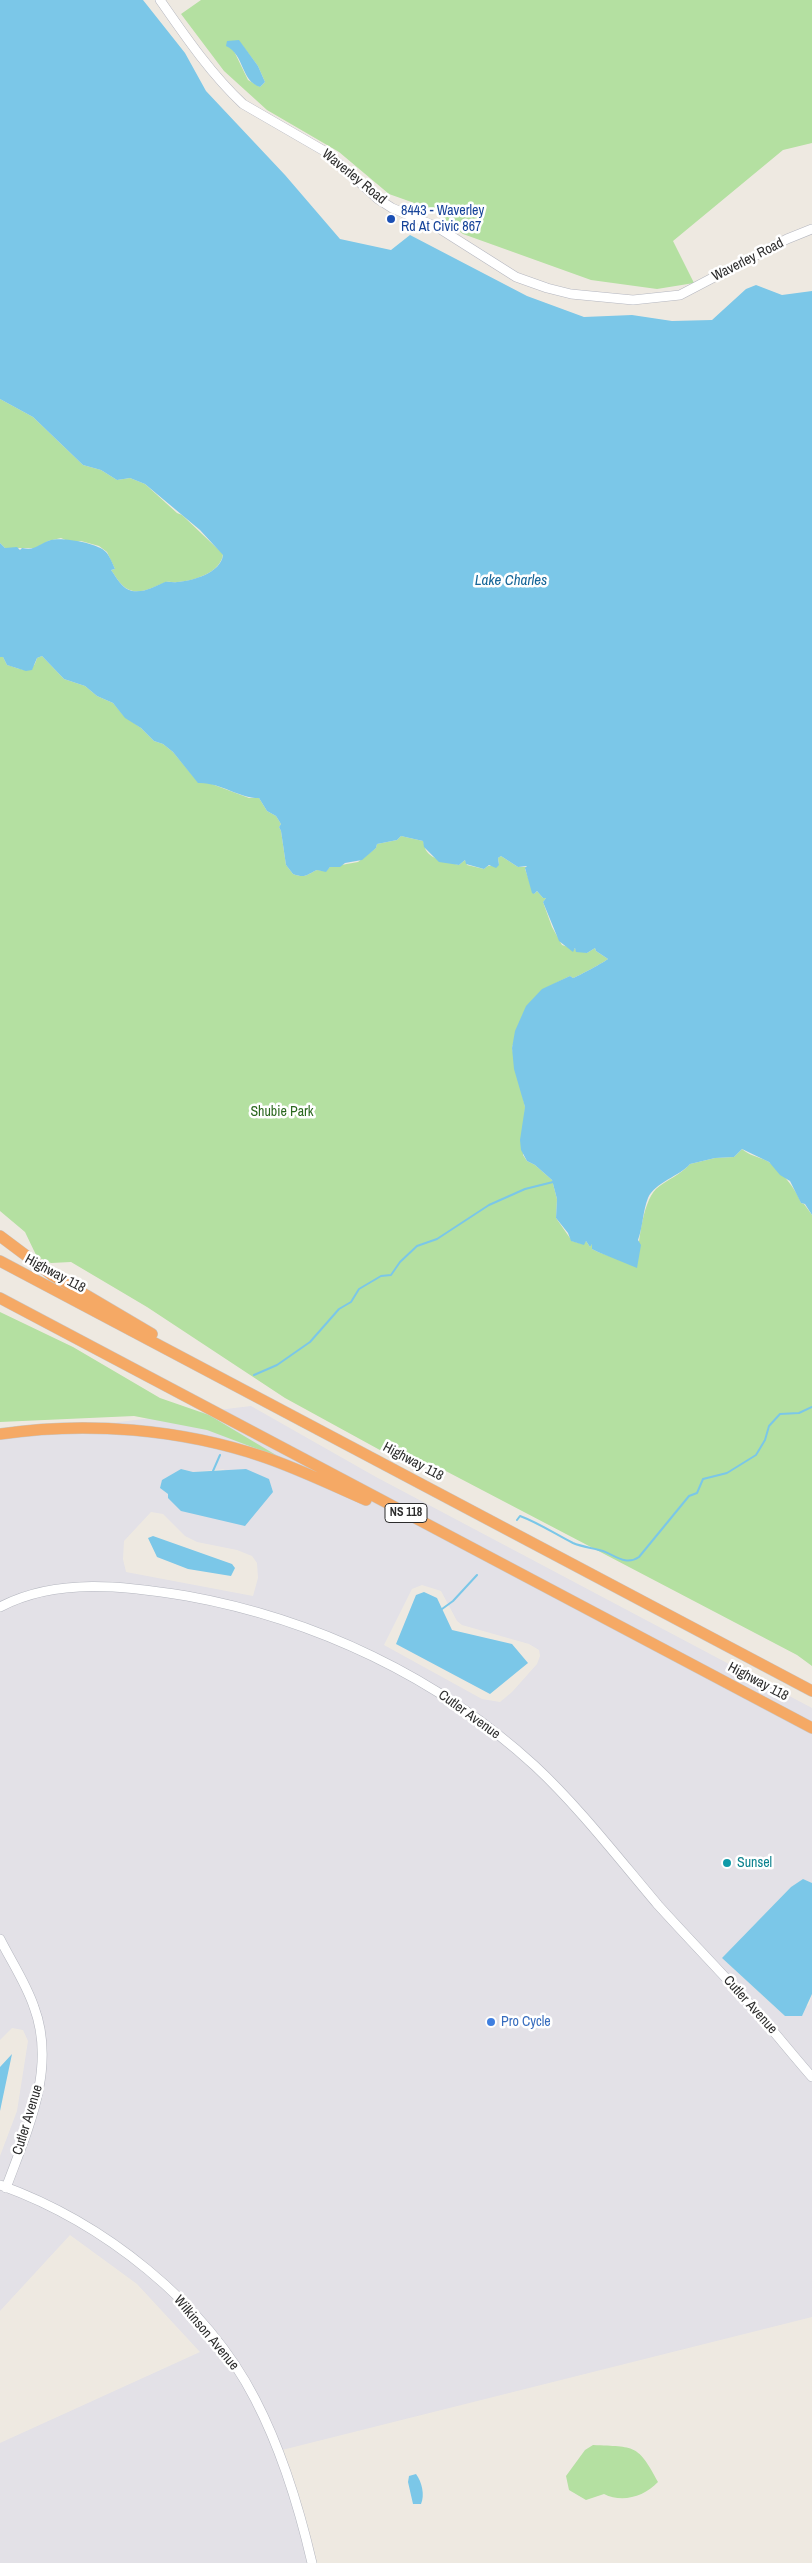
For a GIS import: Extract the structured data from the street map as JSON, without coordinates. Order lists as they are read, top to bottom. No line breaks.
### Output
{"streets":{"highway":["Highway 118","NS 118"],"street":["Waverley Road","Cutler Avenue","Wilkinson Avenue"]},"crossings":[["Cutler Avenue","Wilkinson Avenue"]],"water":["Lake Charles"],"parks":["Shubie Park"],"places":["8443 - Waverley Rd At Civic 867","Sunsel","Pro Cycle"]}
